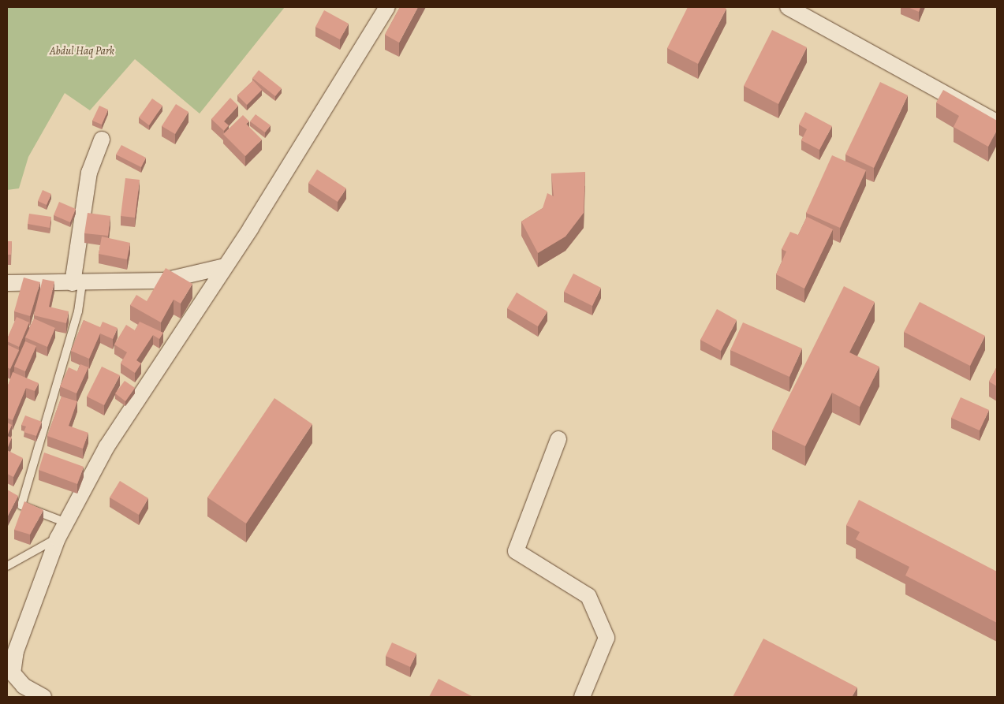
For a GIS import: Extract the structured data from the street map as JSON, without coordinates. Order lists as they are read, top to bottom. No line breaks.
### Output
{"parks":["Abdul Haq Park"]}
